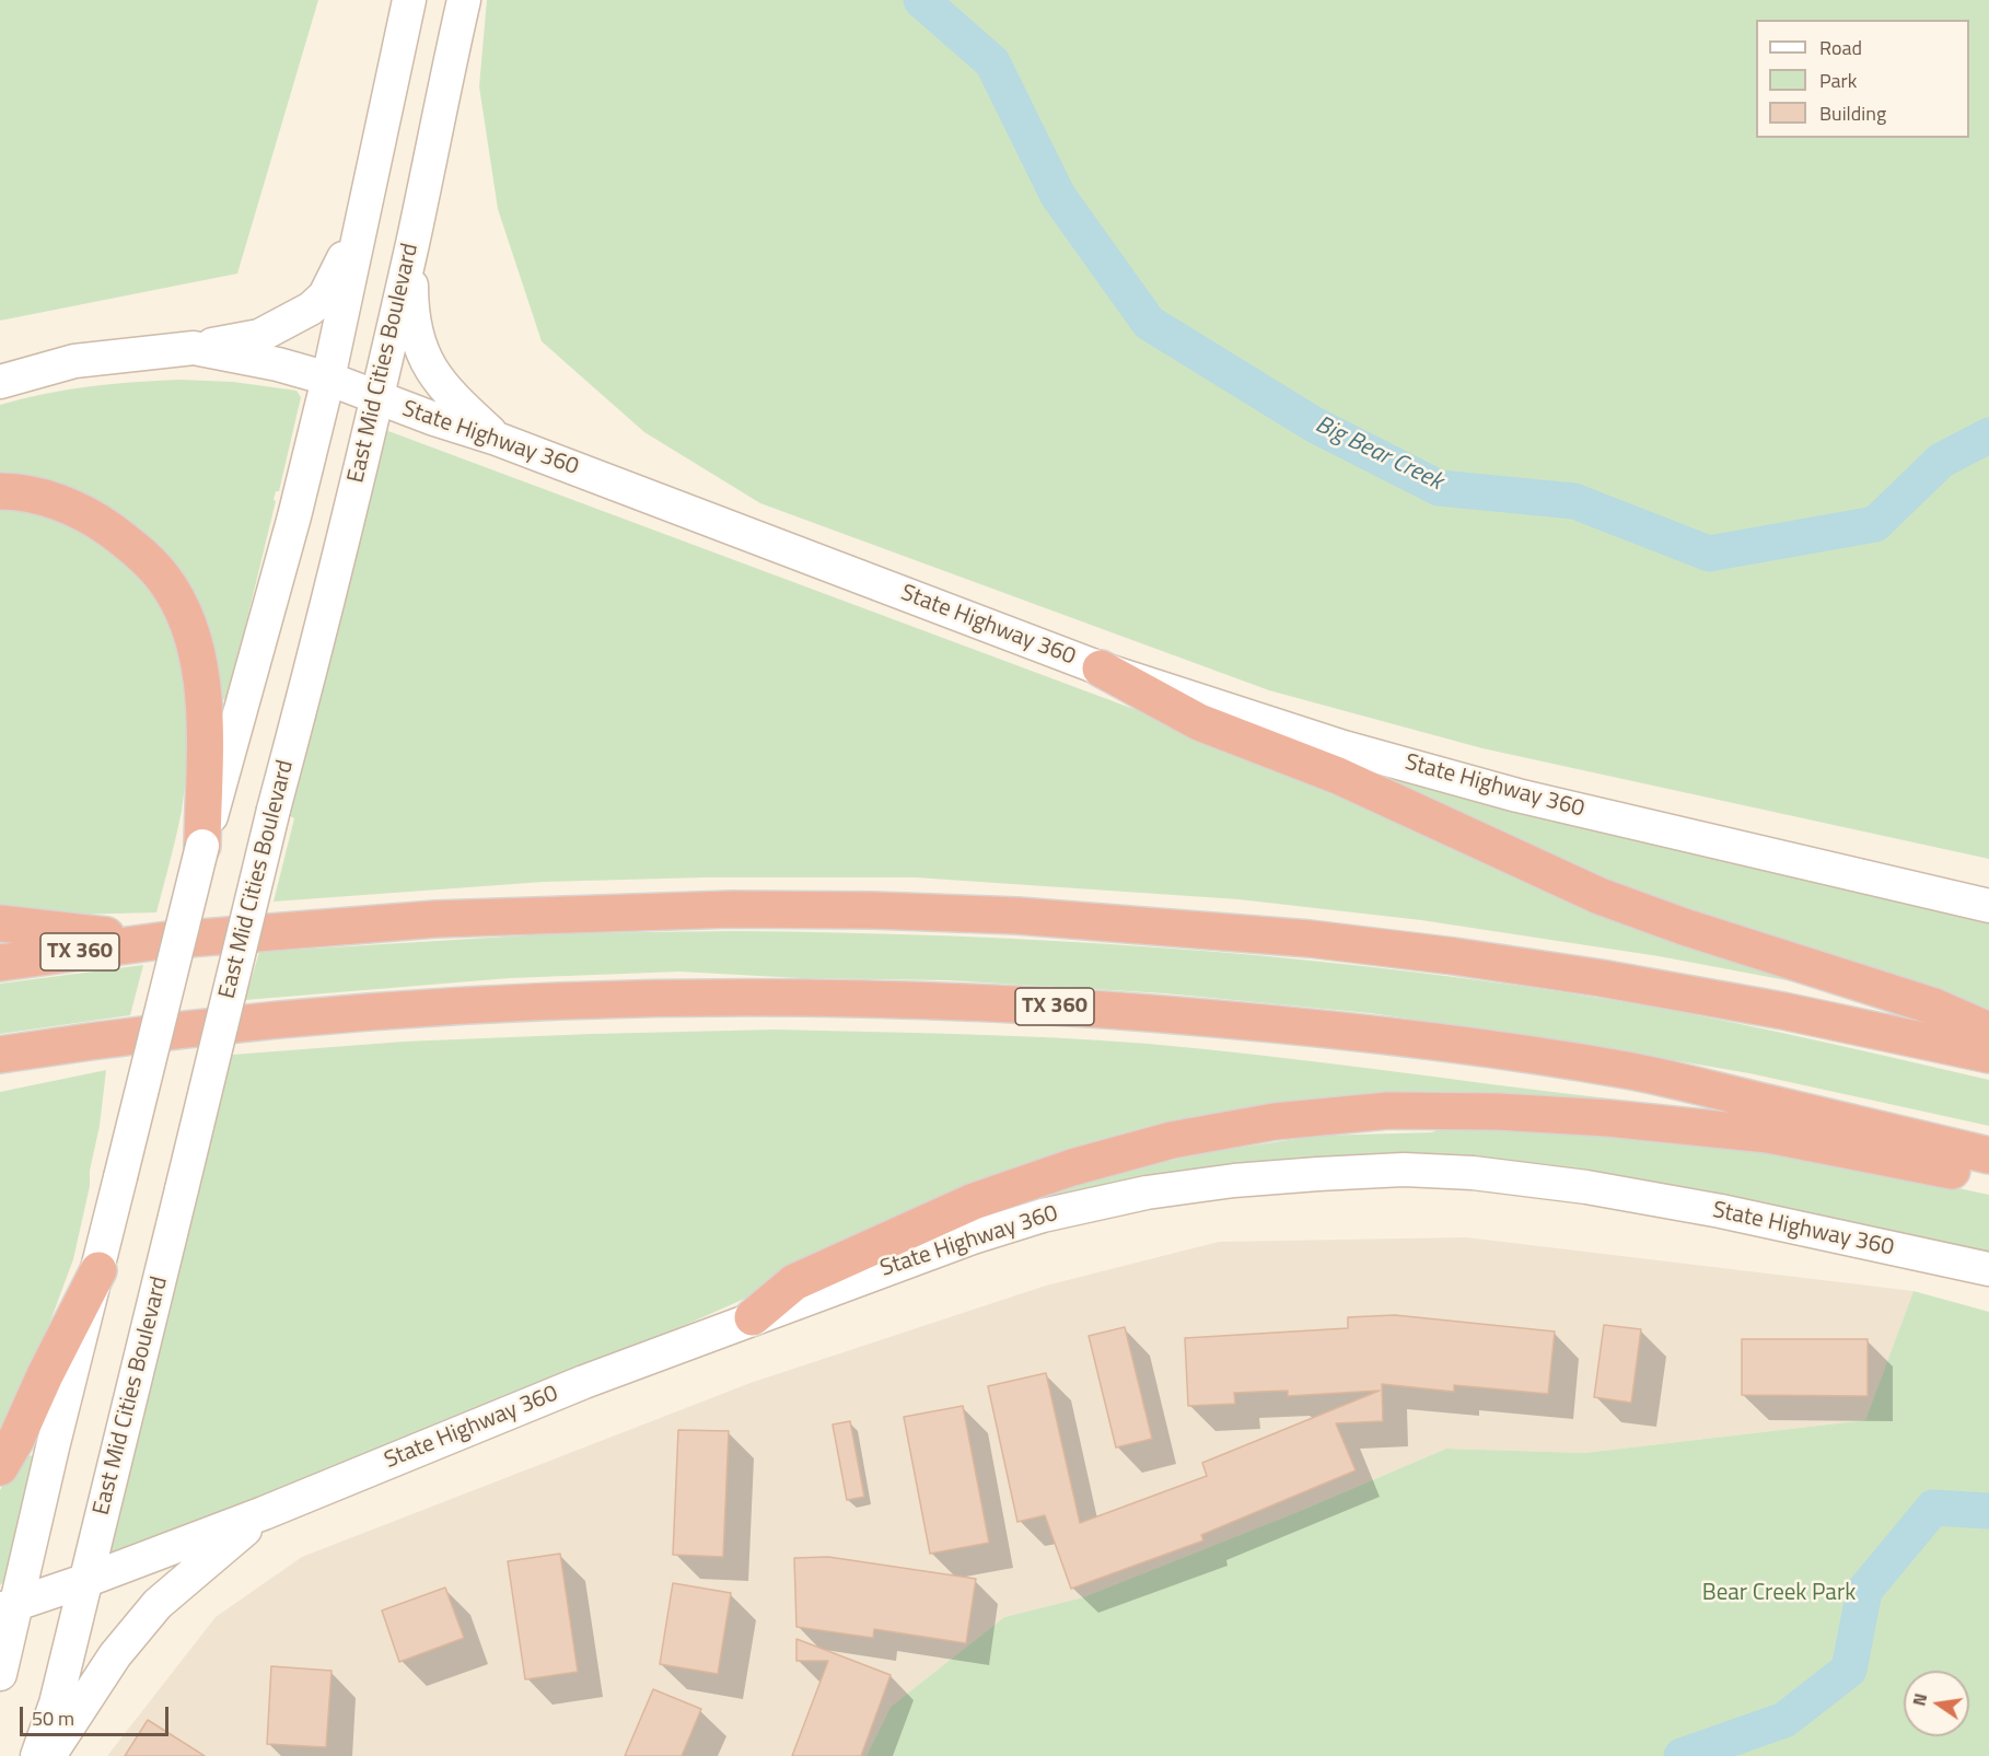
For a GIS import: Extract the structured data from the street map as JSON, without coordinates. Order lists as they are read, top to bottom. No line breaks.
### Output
{"streets":{"highway":["TX 360"],"main road":["East Mid Cities Boulevard","State Highway 360"]},"crossings":[["East Mid Cities Boulevard","State Highway 360"]],"water":["Big Bear Creek"],"parks":["Bear Creek Park"],"legend":["Road","Park","Building"],"scale_bar":"50 m","north":"left"}
